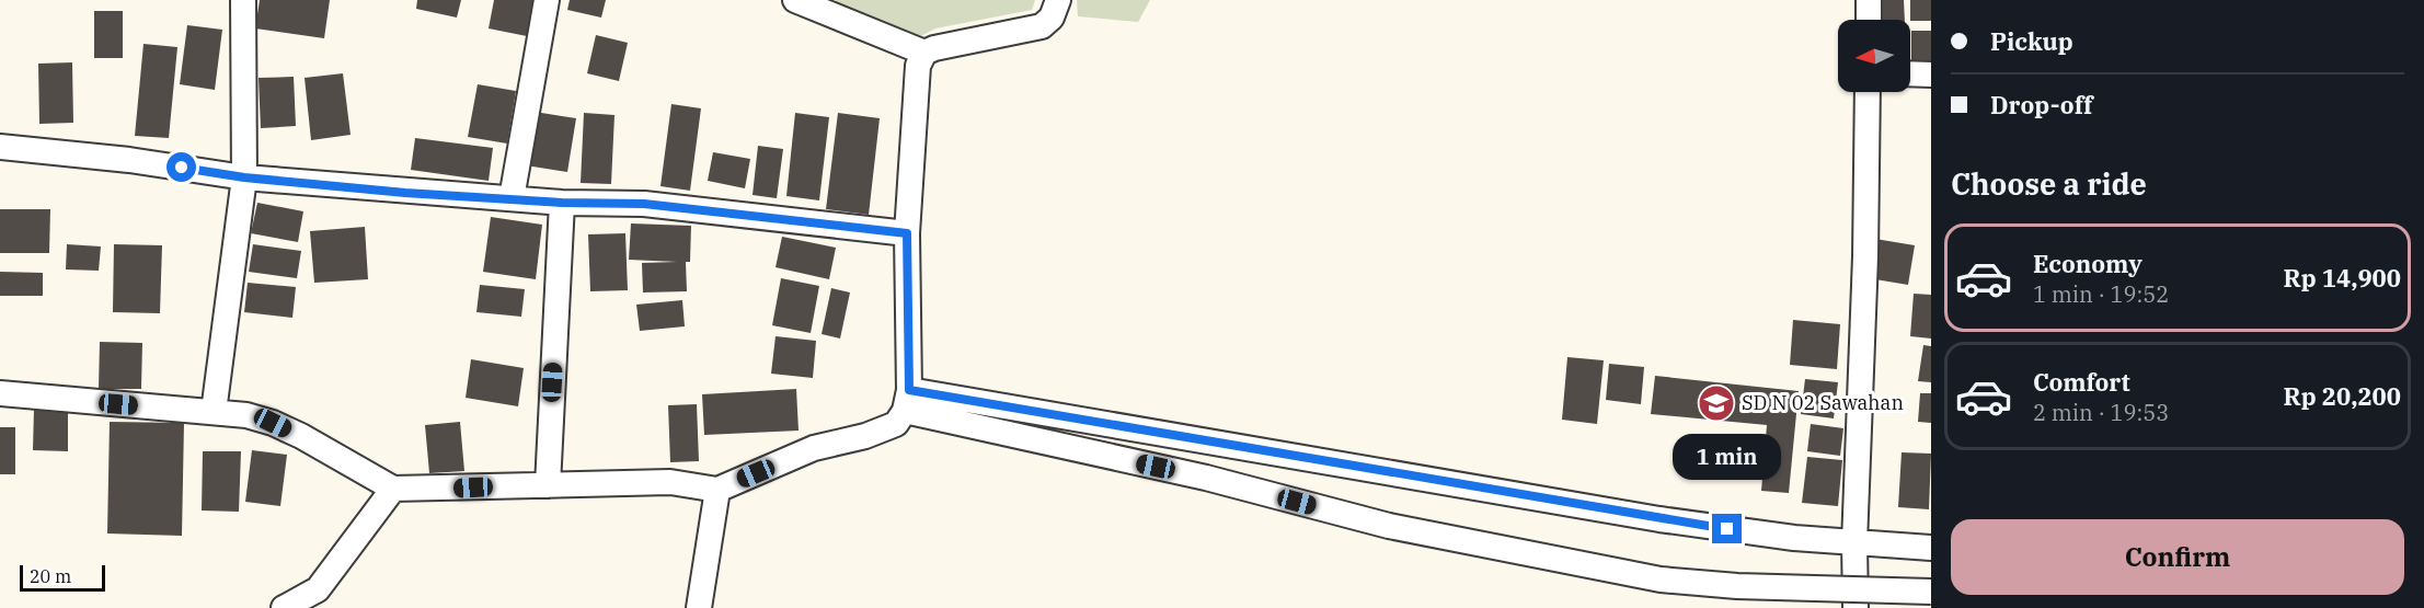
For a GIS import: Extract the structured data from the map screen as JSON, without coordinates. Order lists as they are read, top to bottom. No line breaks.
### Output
{"places":{"school or university":["SD N 02 Sawahan"]},"scale_bar":"20 m","north":"left","page":{"banner":["Pickup","Drop-off"],"heading":"Choose a ride","list":[{"name":"Economy","note":"1 min · 19:52","value":"Rp 14,900"},{"name":"Comfort","note":"2 min · 19:53","value":"Rp 20,200"}],"bubble":"1 min","buttons":"Confirm","scale":"20 m"}}
